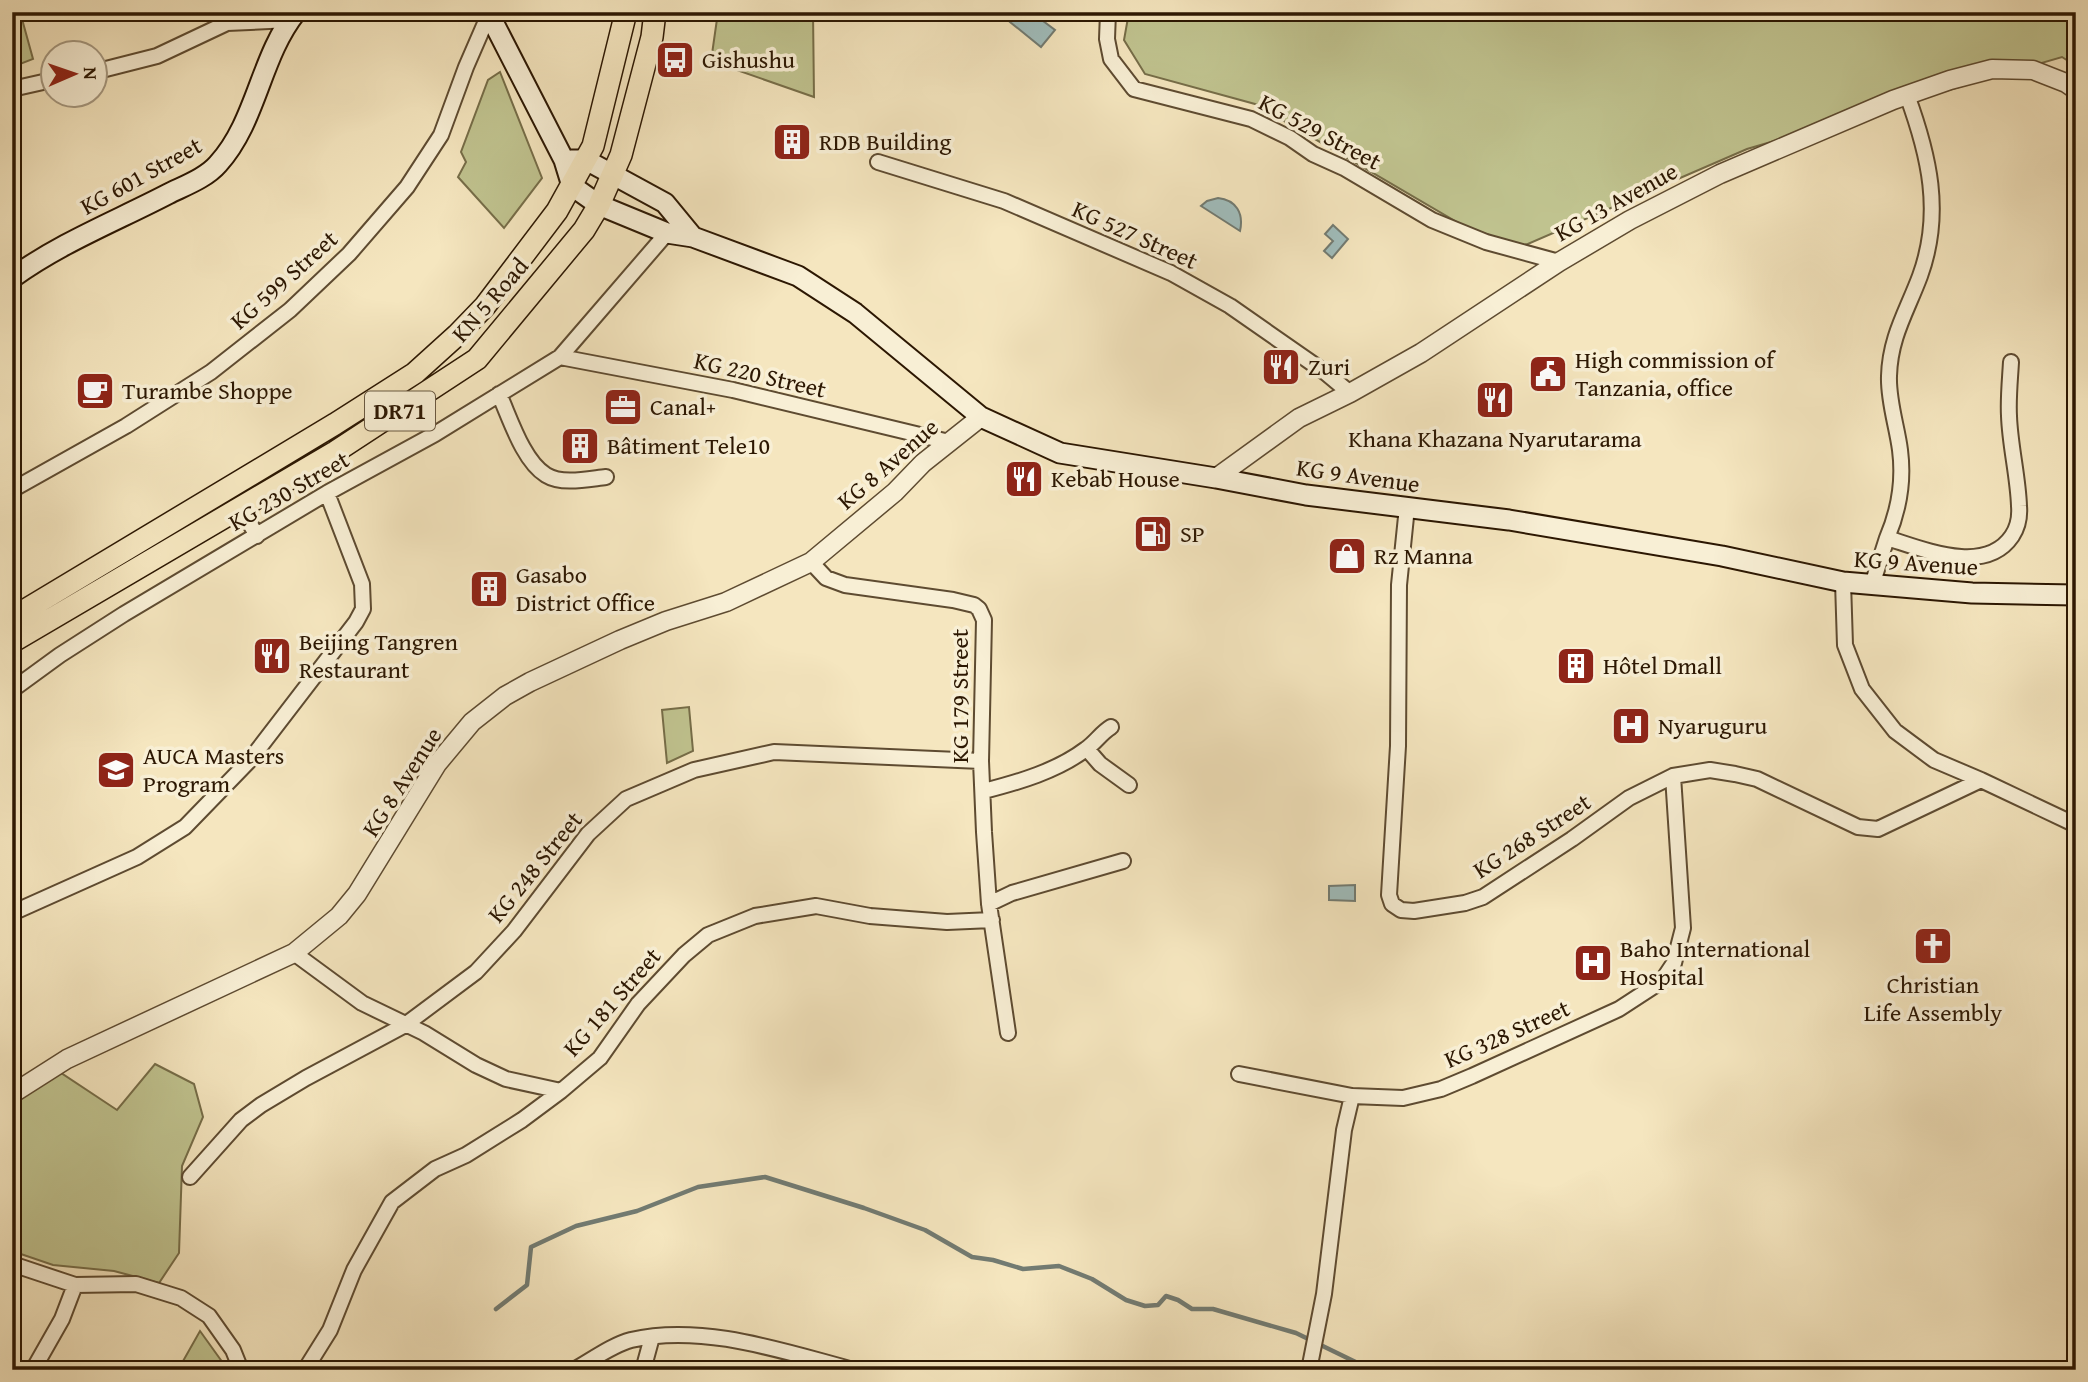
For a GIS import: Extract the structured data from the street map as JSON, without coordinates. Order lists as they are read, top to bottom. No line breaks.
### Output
{"streets":{"main road":["KG 601 Street","KN 5 Road","DR71","KG 9 Avenue"],"street":["KG 529 Street","KG 13 Avenue","KG 527 Street","KG 599 Street","KG 220 Street","KG 8 Avenue","KG 230 Street","KG 179 Street","KG 268 Street","KG 248 Street","KG 181 Street","KG 328 Street"]},"crossings":[["KG 529 Street","KG 13 Avenue"],["KG 13 Avenue","KG 527 Street"],["KG 13 Avenue","KG 9 Avenue"],["KN 5 Road","KG 9 Avenue"],["KG 220 Street","KG 8 Avenue"],["KG 220 Street","KG 230 Street"],["KG 8 Avenue","KG 9 Avenue"],["KG 8 Avenue","KG 179 Street"],["KG 8 Avenue","KG 181 Street"],["KG 9 Avenue","KG 230 Street"],["KG 9 Avenue","KG 268 Street"],["KG 179 Street","KG 248 Street"],["KG 179 Street","KG 181 Street"],["KG 268 Street","KG 328 Street"],["KG 248 Street","KG 181 Street"]],"places":{"bus stop":["Gishushu"],"building":["RDB Building","Bâtiment Tele10","Gasabo District Office","Hôtel Dmall"],"restaurant":["Zuri","Khana Khazana Nyarutarama","Kebab House","Beijing Tangren Restaurant"],"public building":["High commission of Tanzania, office"],"cafe":["Turambe Shoppe"],"office":["Canal+"],"fuel station":["SP"],"shop":["Rz Manna"],"hospital":["Nyaruguru","Baho International Hospital"],"school or university":["AUCA Masters Program"],"church":["Christian Life Assembly"]},"north":"right"}
